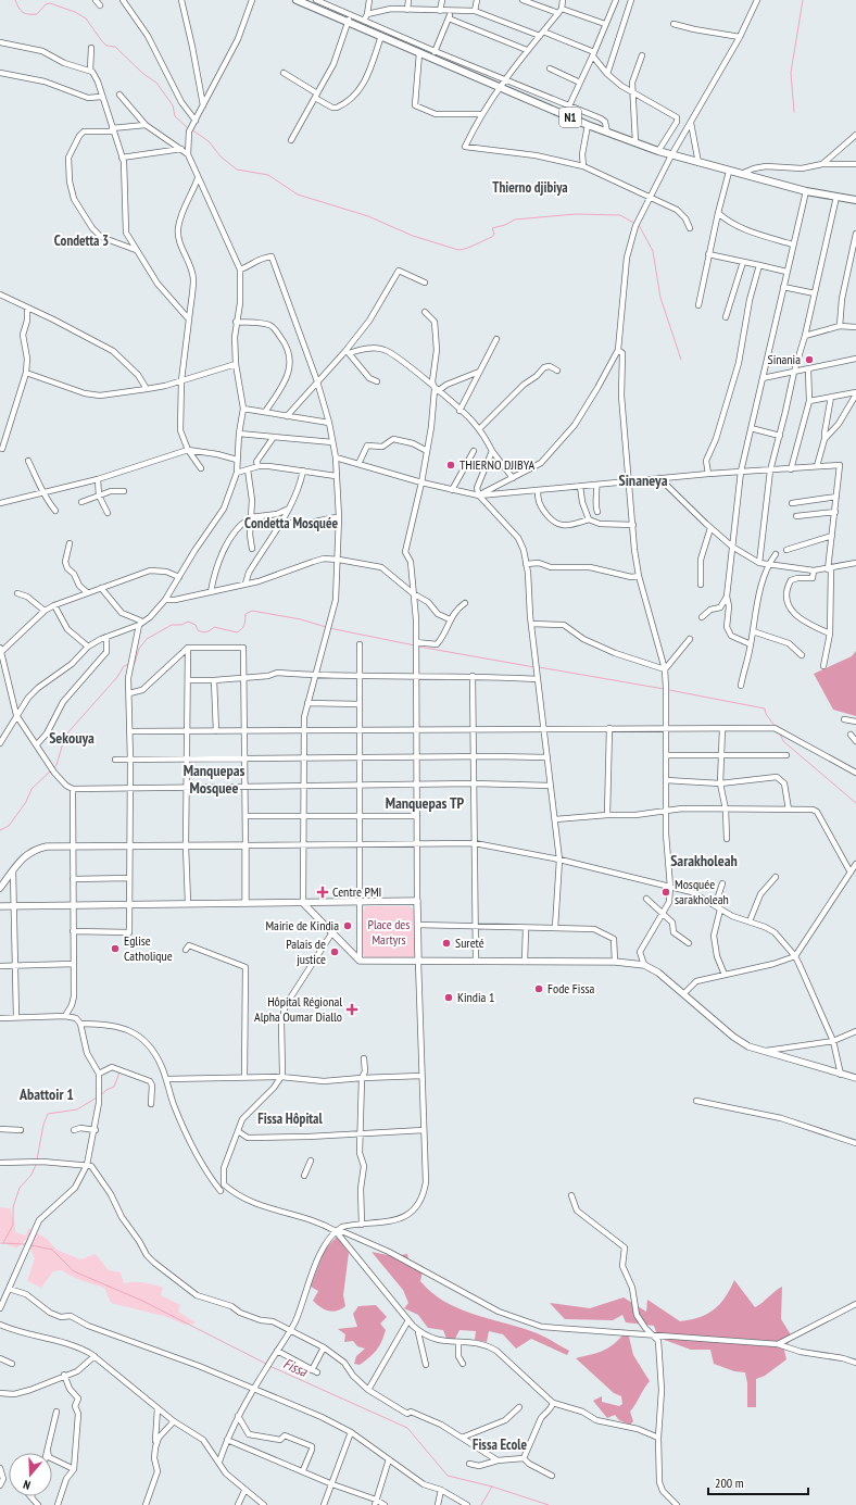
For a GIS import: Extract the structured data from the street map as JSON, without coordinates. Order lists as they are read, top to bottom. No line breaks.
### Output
{"streets":{"highway":["N1"]},"districts":["Thierno djibiya","Сondetta 3","Sinaneya","Сondetta Mosquée","Sekouya","Manquepas Mosquee","Manquepas TP","Sarakholeah","Abattoir 1","Fissa Hôpital","Fissa Ecole"],"water":["Fissa"],"parks":["Place des Martyrs"],"places":{"other":["Sinania","THIERNO DJIBYA","Mosquée sarakholeah","Mairie de Kindia","Sureté","Eglise Catholique","Palais de justice","Fode Fissa","Kindia 1"],"health":["Centre PMI","Hôpital Régional Alpha Oumar Diallo"]},"scale_bar":"200 m","north":"bottom"}
